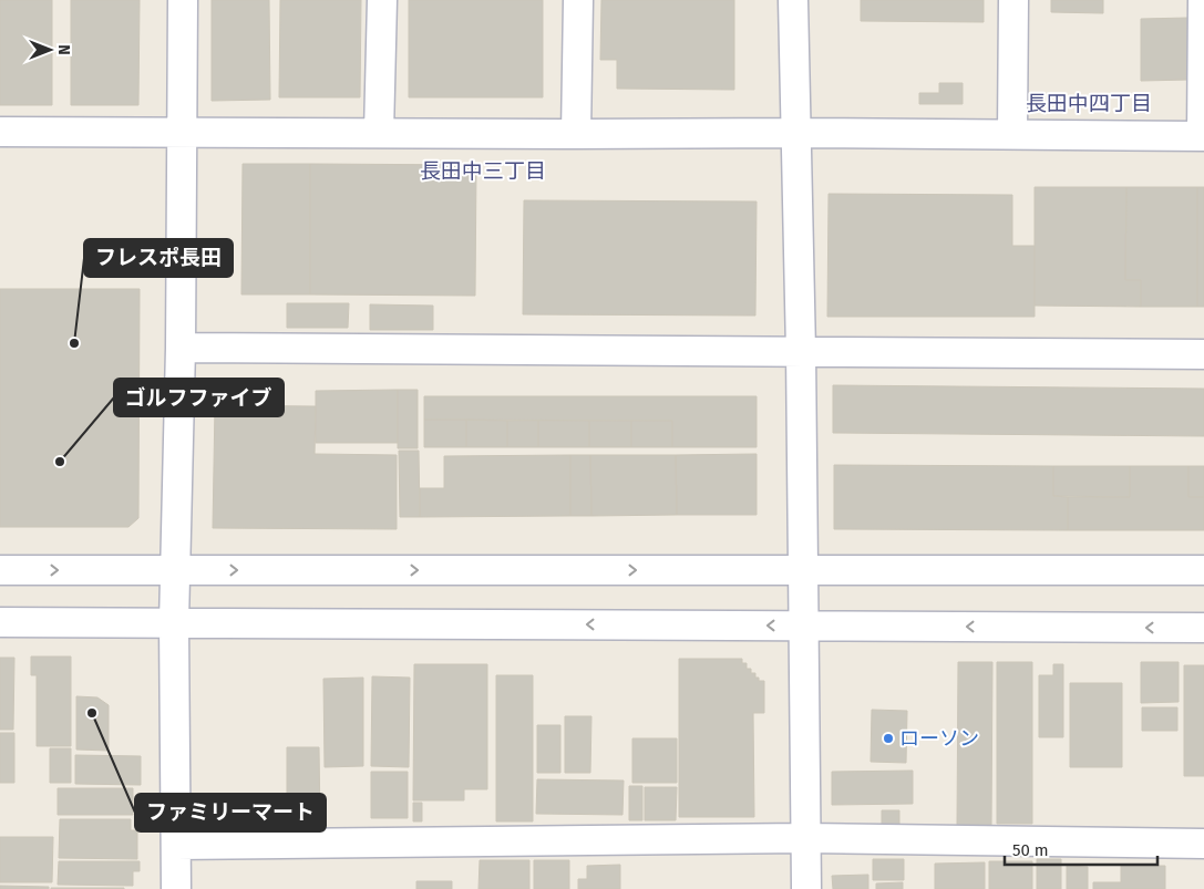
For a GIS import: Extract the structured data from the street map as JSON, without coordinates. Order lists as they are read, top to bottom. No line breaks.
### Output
{"districts":["長田中四丁目","長田中三丁目"],"places":["フレスポ長田","ゴルフファイブ","ファミリーマート","ローソン"],"scale_bar":"50 m","north":"right"}
